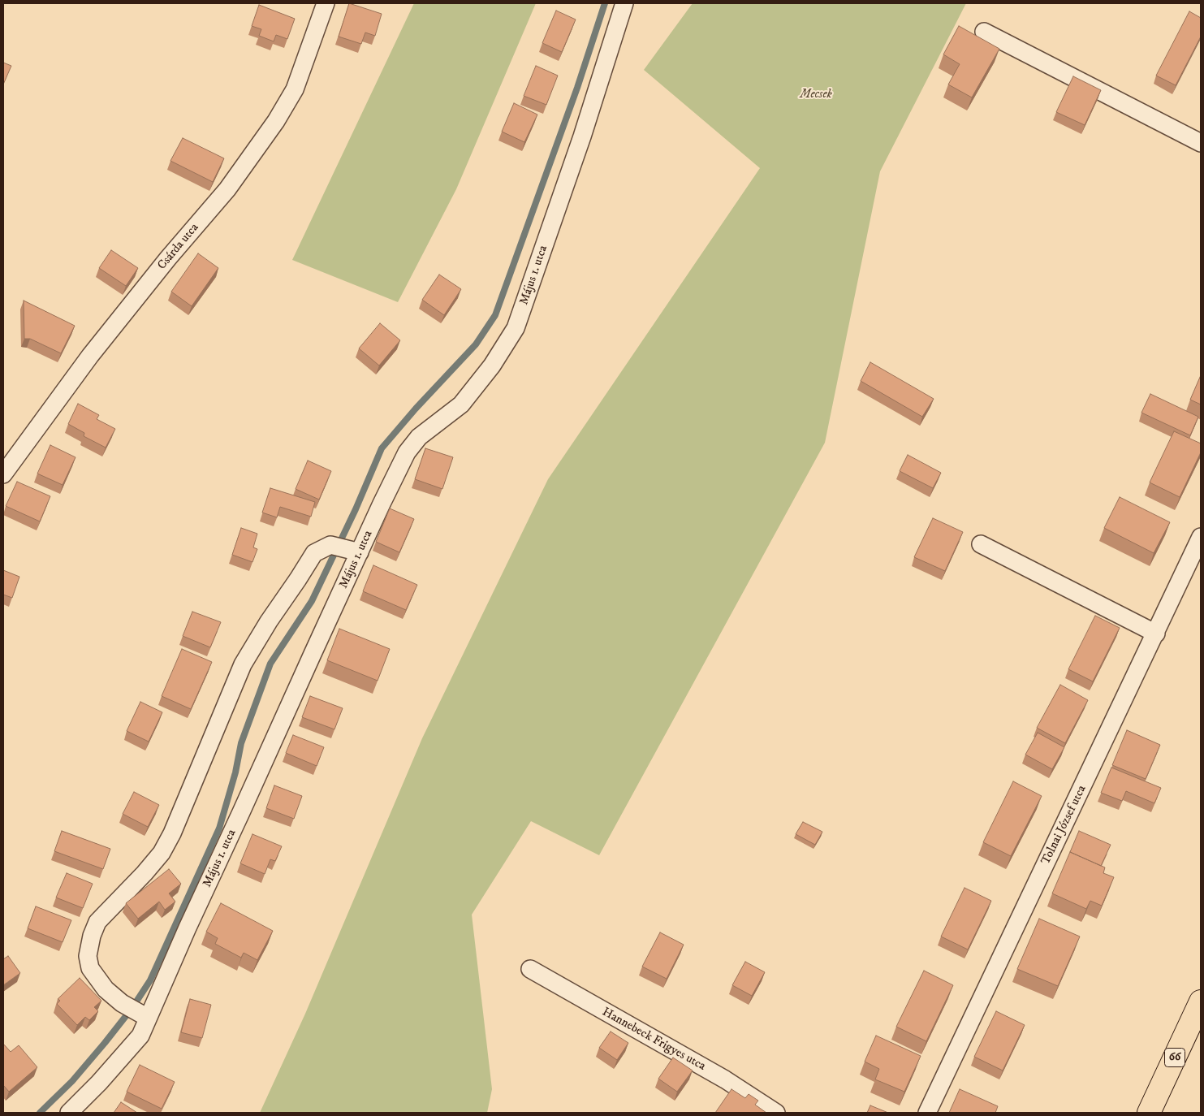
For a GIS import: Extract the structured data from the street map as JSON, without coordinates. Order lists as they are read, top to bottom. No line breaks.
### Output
{"streets":{"main road":["66"],"street":["Csárda utca","Május 1. utca","Tolnai József utca","Hannebeck Frigyes utca"]},"parks":["Mecsek"]}
